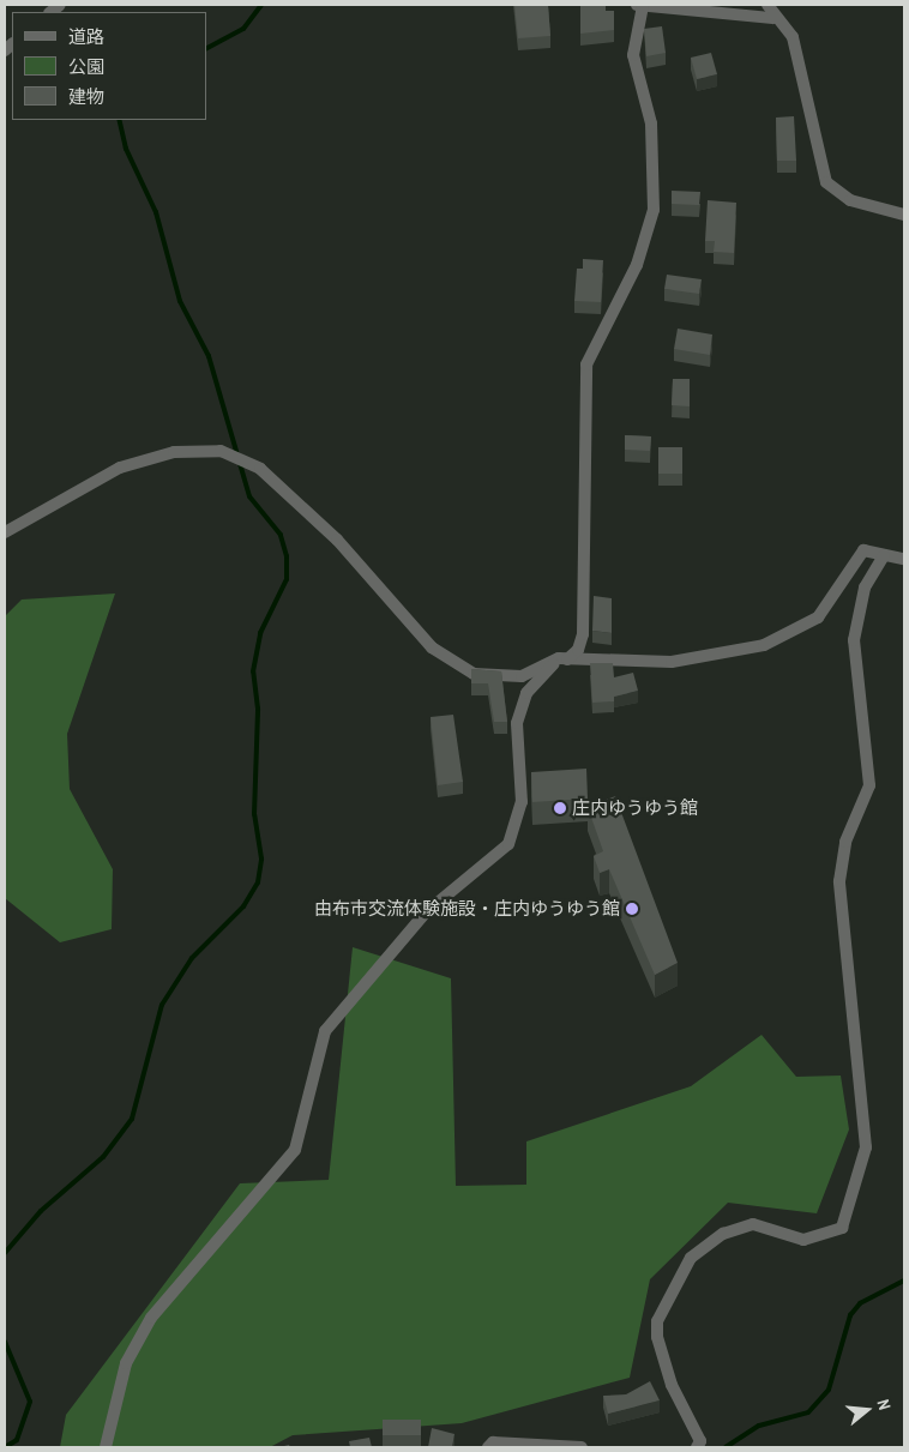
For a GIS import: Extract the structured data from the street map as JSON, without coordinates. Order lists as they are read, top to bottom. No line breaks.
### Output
{"places":["庄内ゆうゆう館","由布市交流体験施設・庄内ゆうゆう館"],"legend":["道路","公園","建物"],"north":"right"}
